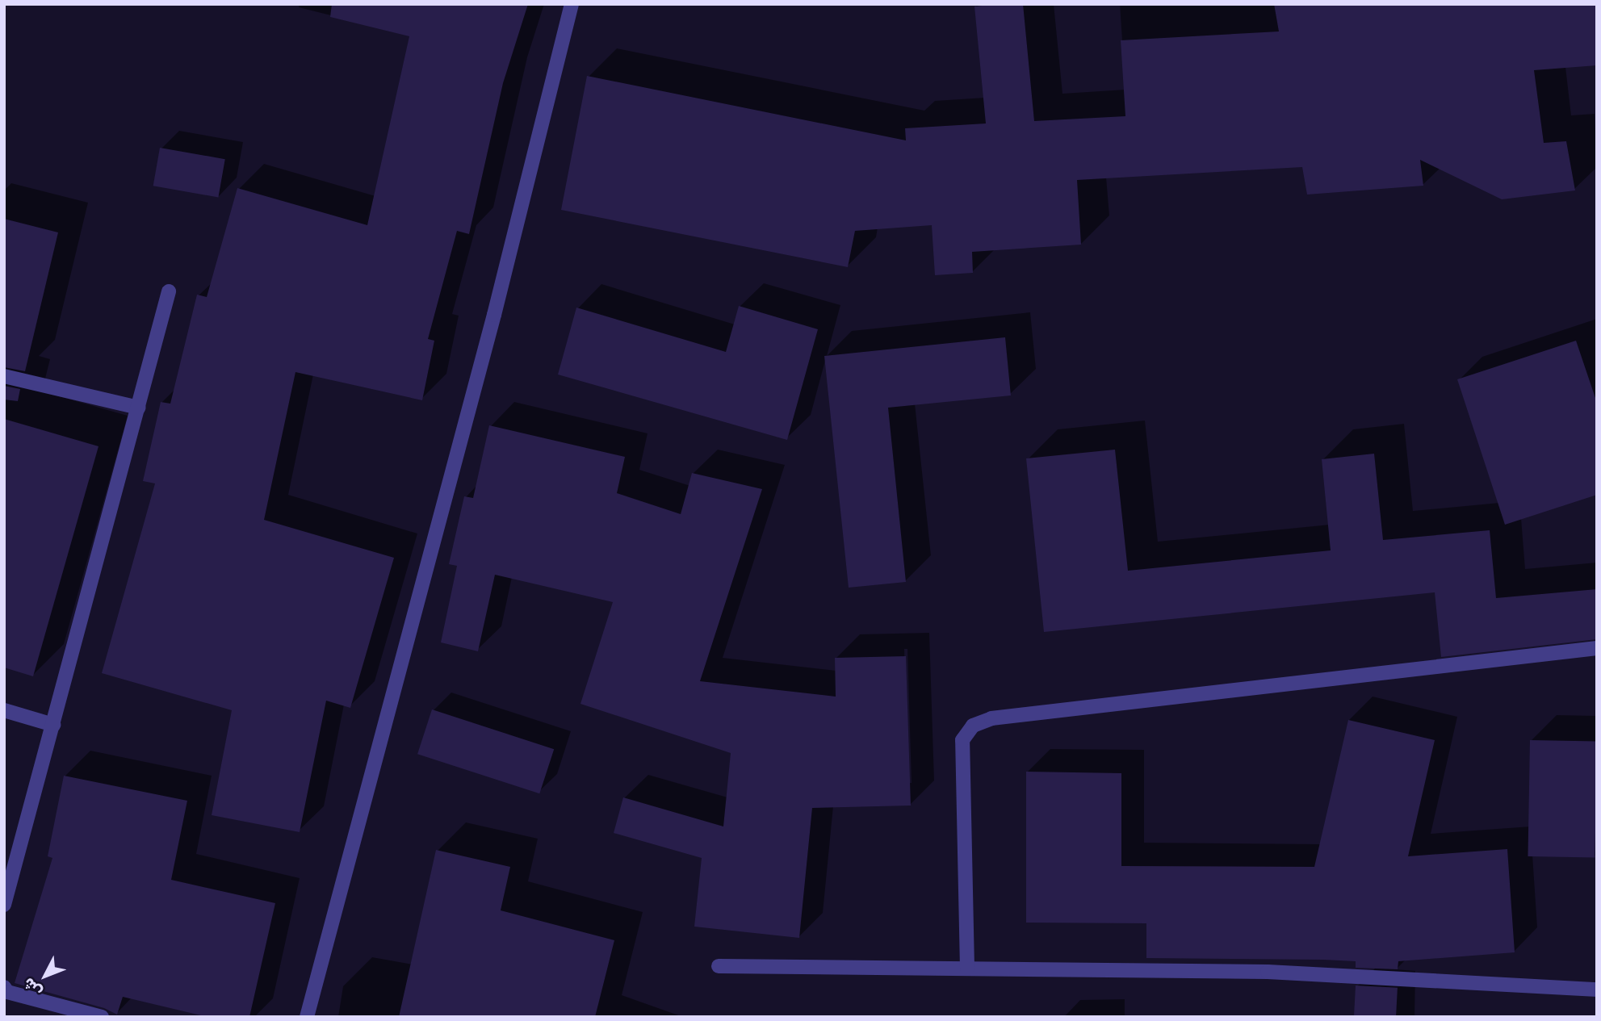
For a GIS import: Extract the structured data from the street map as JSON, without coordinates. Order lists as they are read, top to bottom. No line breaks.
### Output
{"north":"bottom left"}
